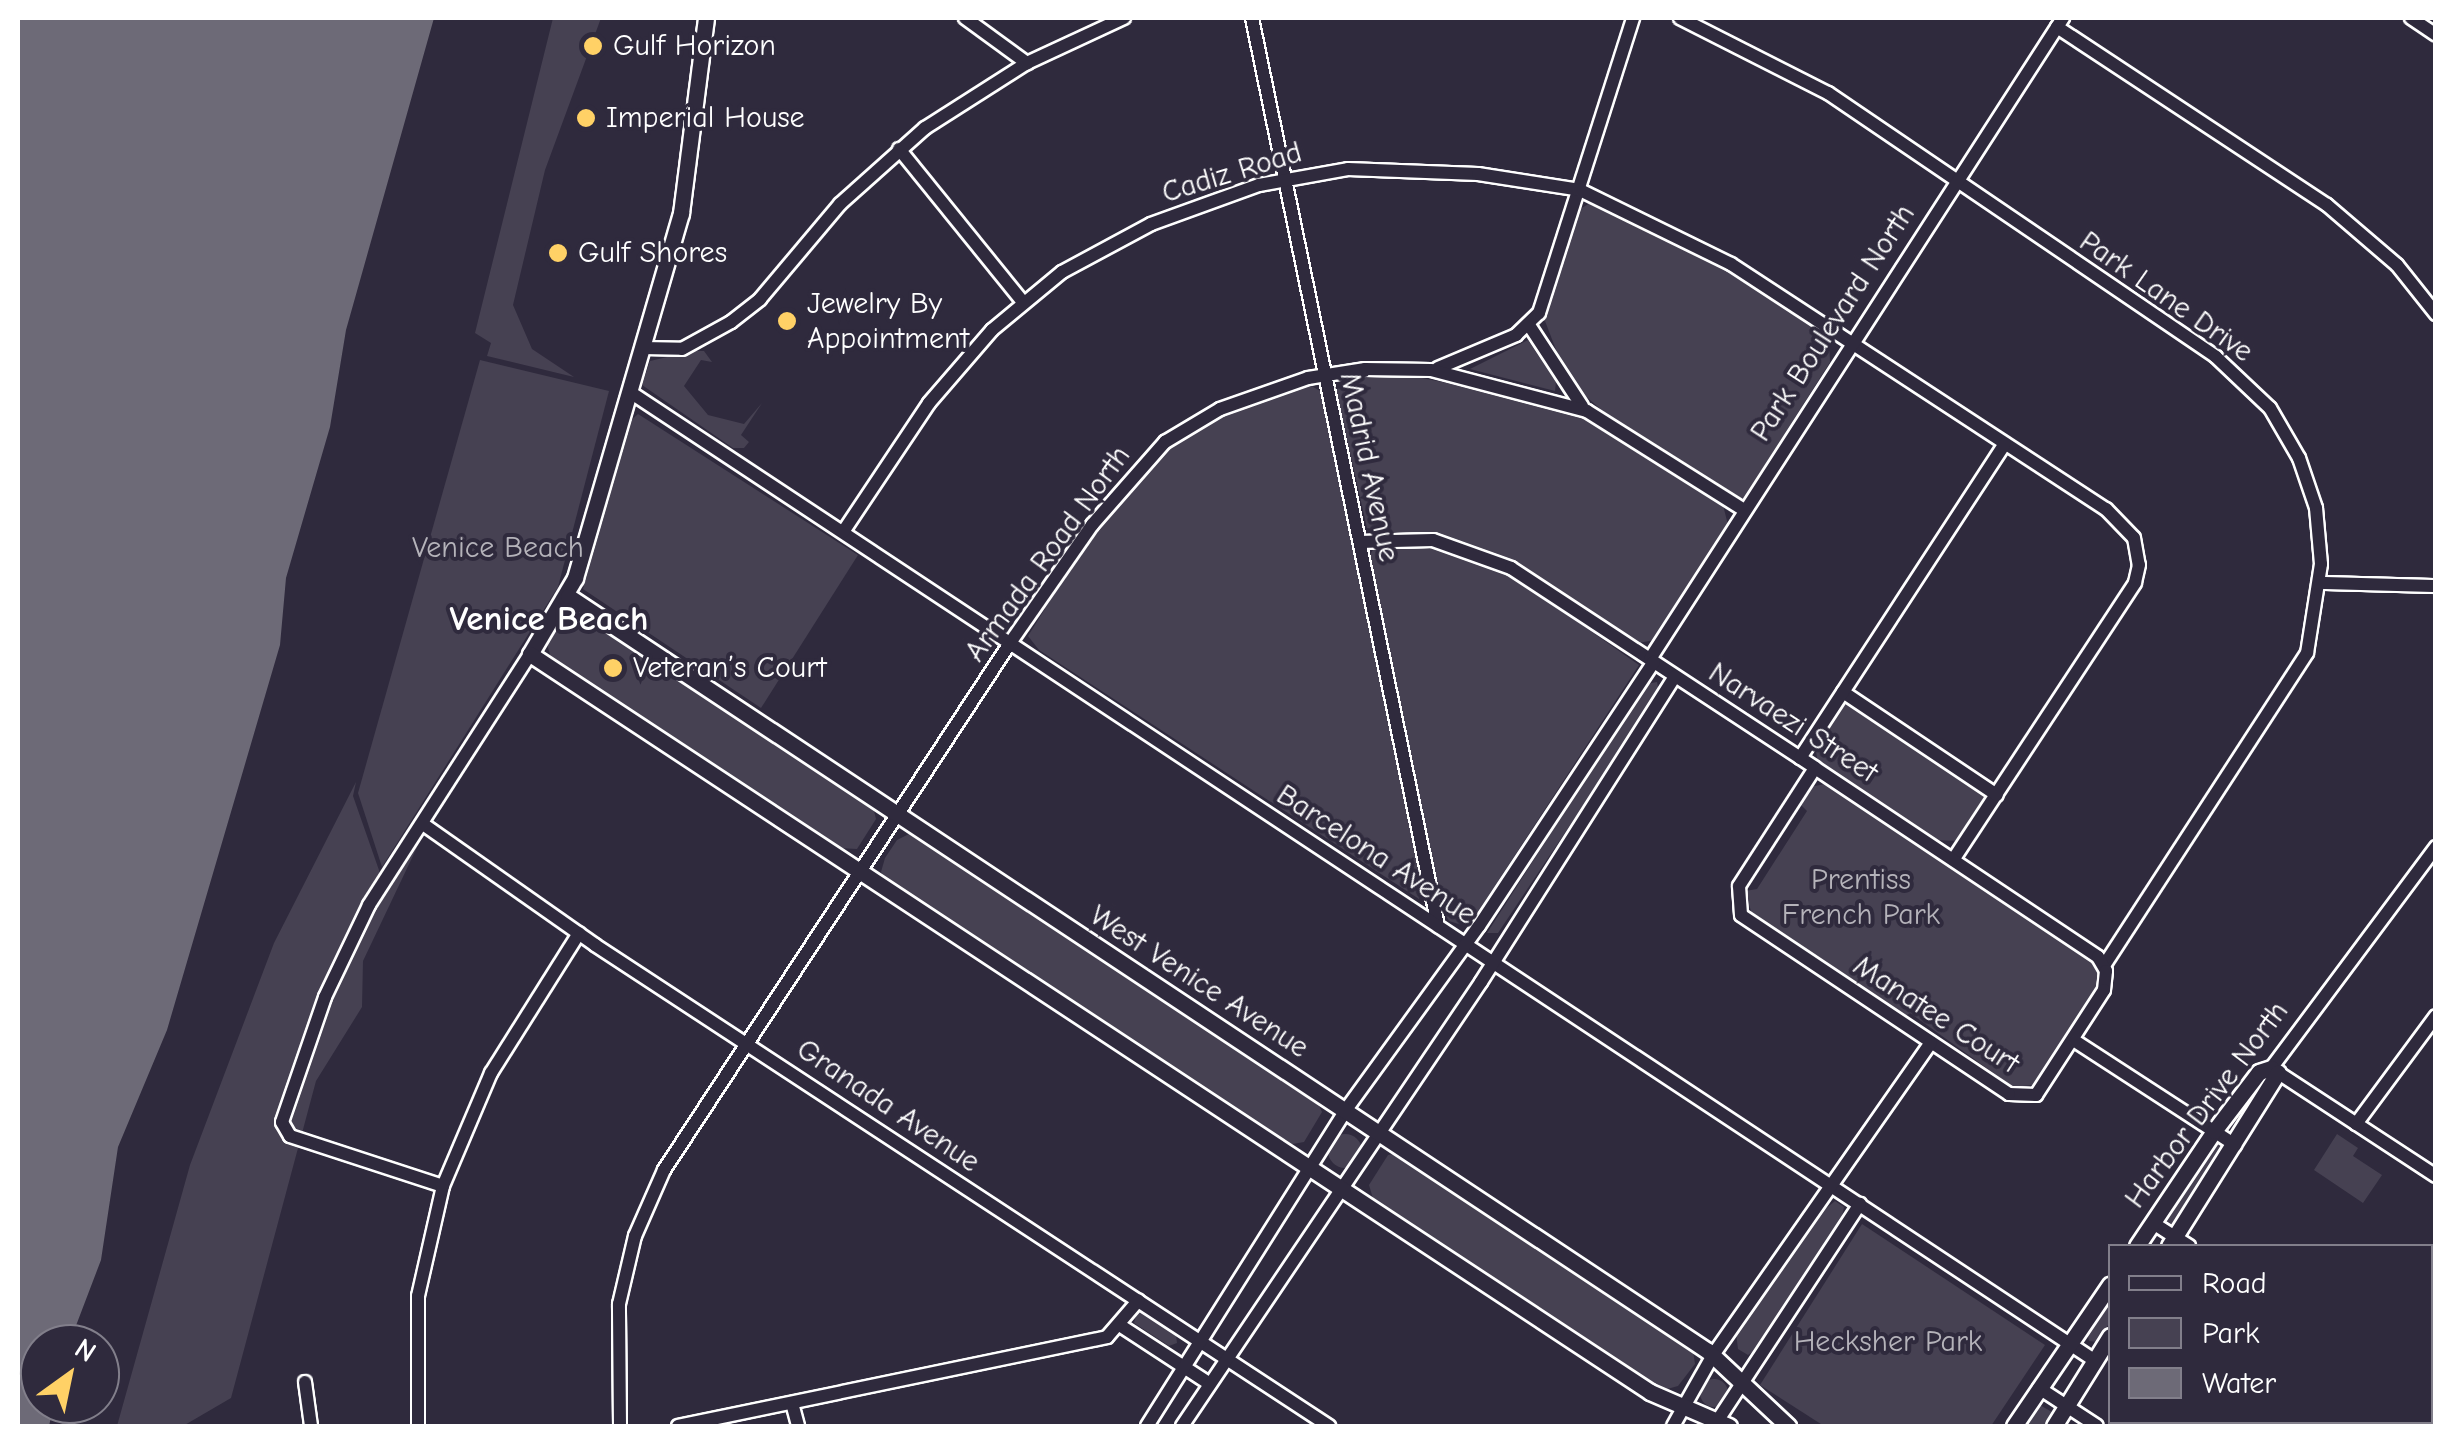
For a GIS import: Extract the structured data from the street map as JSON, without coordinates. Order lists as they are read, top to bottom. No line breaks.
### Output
{"streets":{"street":["Cadiz Road","Park Lane Drive","Park Boulevard North","Madrid Avenue","Armada Road North","Narvaezi Street","Barcelona Avenue","West Venice Avenue","Manatee Court","Harbor Drive North","Granada Avenue"]},"crossings":[["Cadiz Road","Park Boulevard North"],["Cadiz Road","Madrid Avenue"],["Cadiz Road","Barcelona Avenue"],["Park Lane Drive","Park Boulevard North"],["Park Lane Drive","Narvaezi Street"],["Park Boulevard North","Armada Road North"],["Park Boulevard North","Narvaezi Street"],["Park Boulevard North","Barcelona Avenue"],["Park Boulevard North","West Venice Avenue"],["Park Boulevard North","Granada Avenue"],["Madrid Avenue","Armada Road North"],["Madrid Avenue","Narvaezi Street"],["Madrid Avenue","Barcelona Avenue"],["Armada Road North","Barcelona Avenue"],["Armada Road North","West Venice Avenue"],["Armada Road North","Granada Avenue"],["Narvaezi Street","Manatee Court"]],"districts":["Venice Beach"],"parks":["Venice Beach","Prentiss French Park","Hecksher Park"],"places":["Gulf Horizon","Imperial House","Gulf Shores","Jewelry By Appointment","Veteran’s Court"],"legend":["Road","Park","Water"],"north":"top right"}
